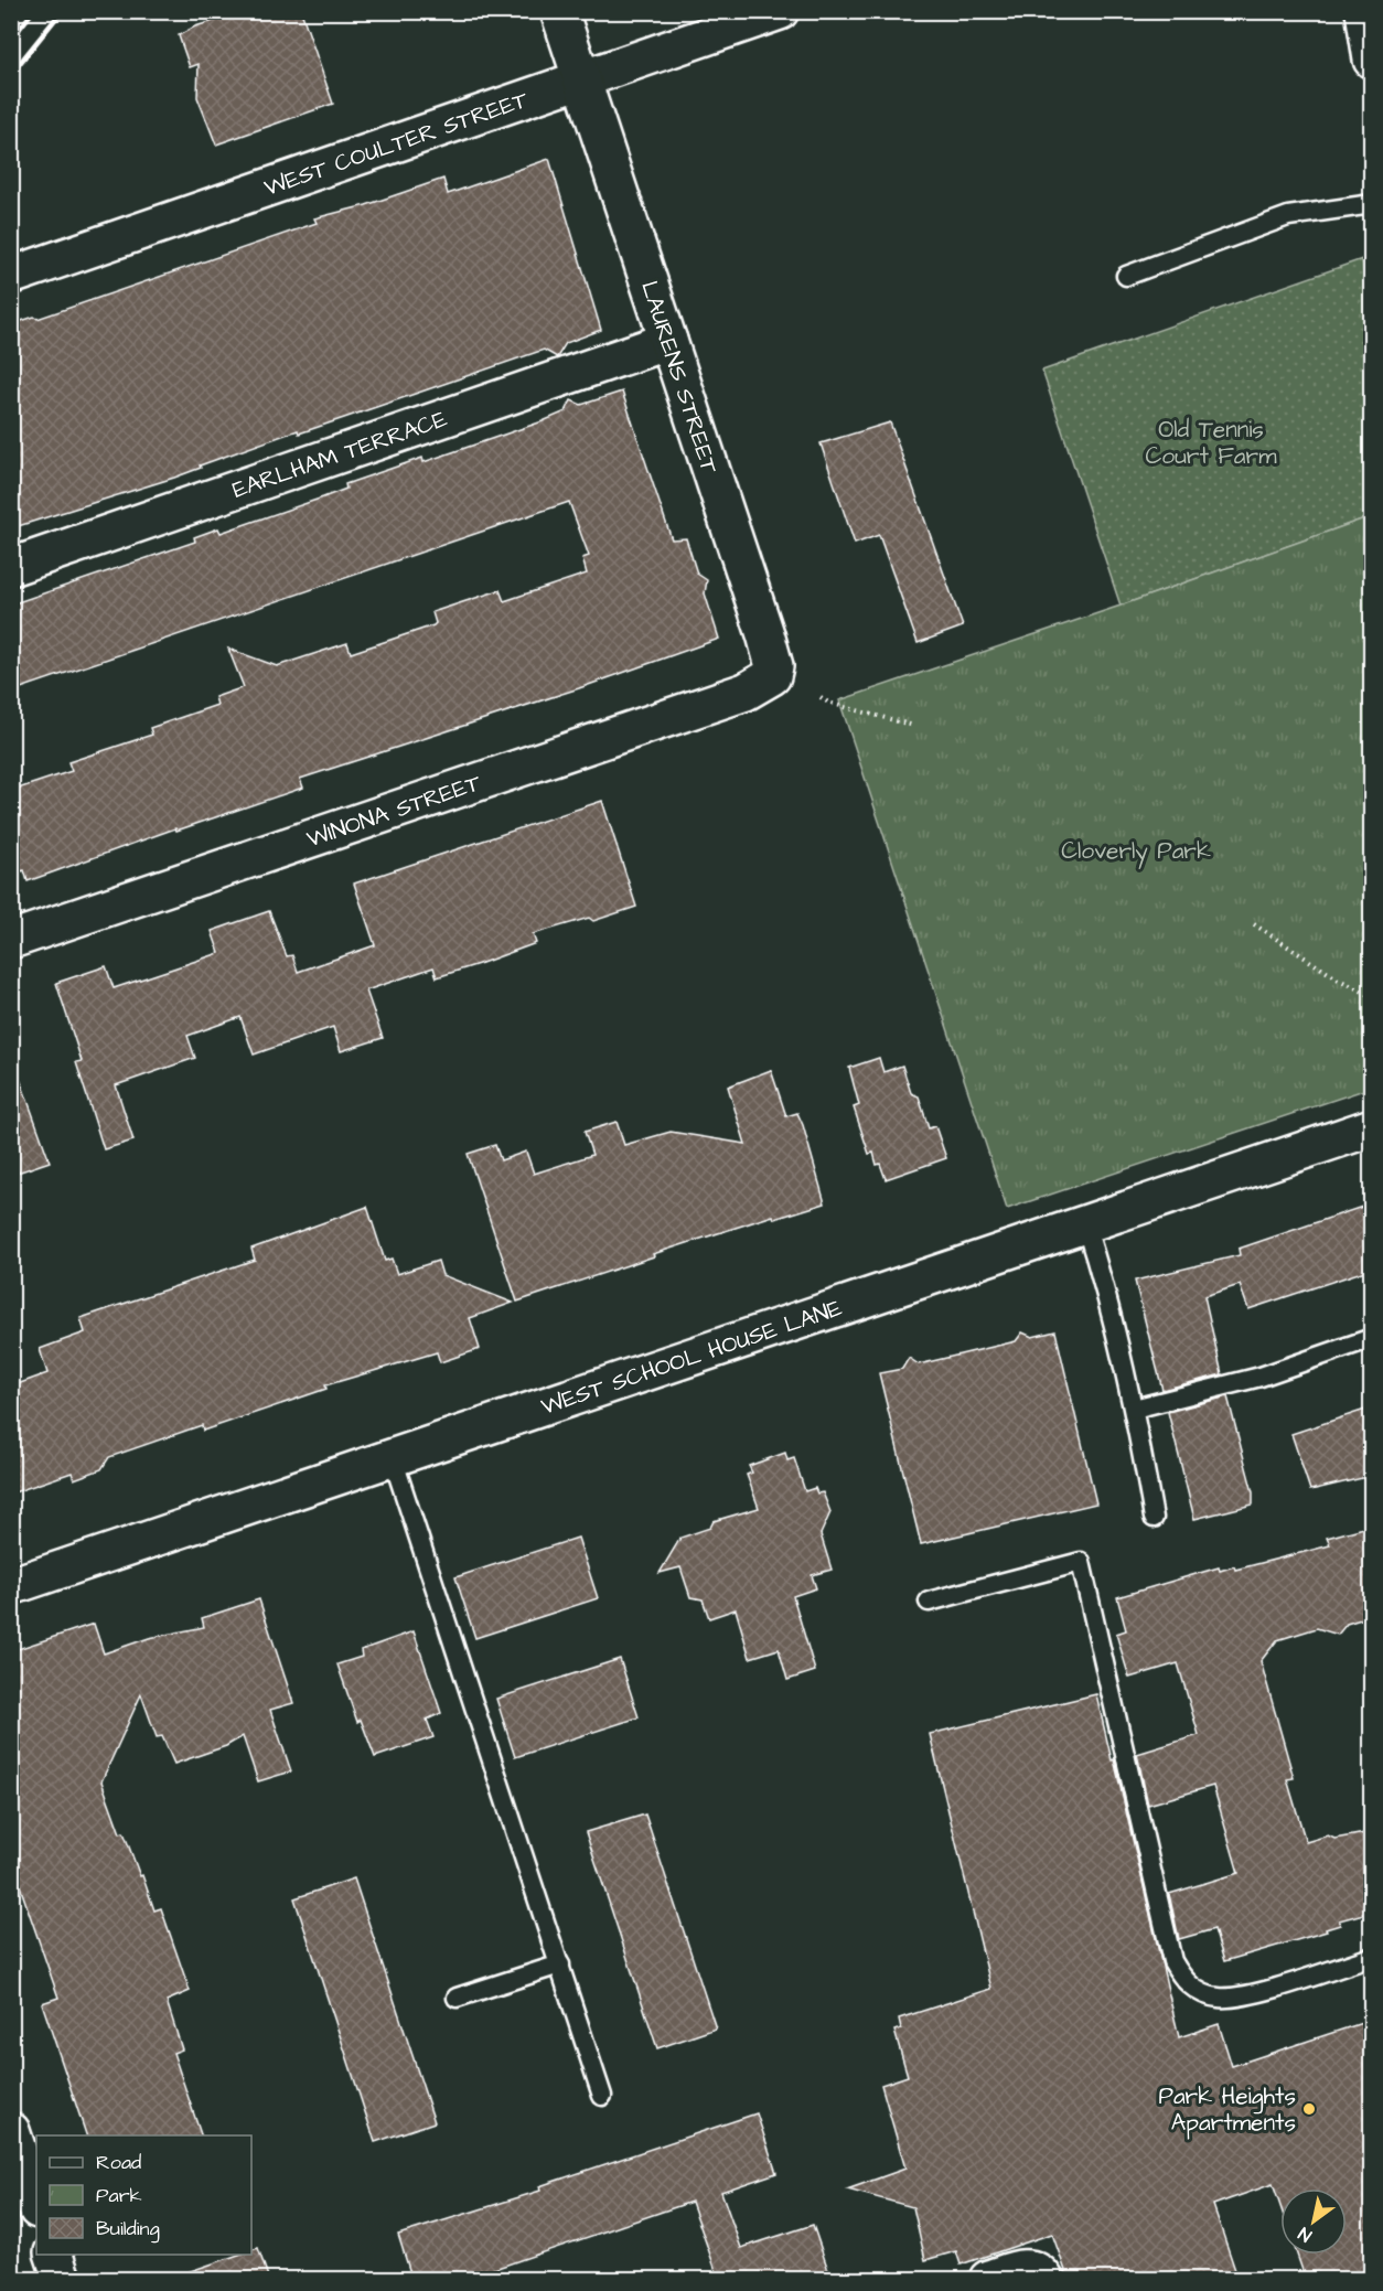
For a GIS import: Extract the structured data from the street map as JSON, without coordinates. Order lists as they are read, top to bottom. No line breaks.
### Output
{"streets":{"street":["WEST COULTER STREET","LAURENS STREET","EARLHAM TERRACE","WINONA STREET","WEST SCHOOL HOUSE LANE"]},"crossings":[["WEST COULTER STREET","LAURENS STREET"],["LAURENS STREET","EARLHAM TERRACE"],["LAURENS STREET","WINONA STREET"]],"parks":["Old Tennis Court Farm","Cloverly Park"],"places":["Park Heights Apartments"],"legend":["Road","Park","Building"],"north":"bottom left"}
